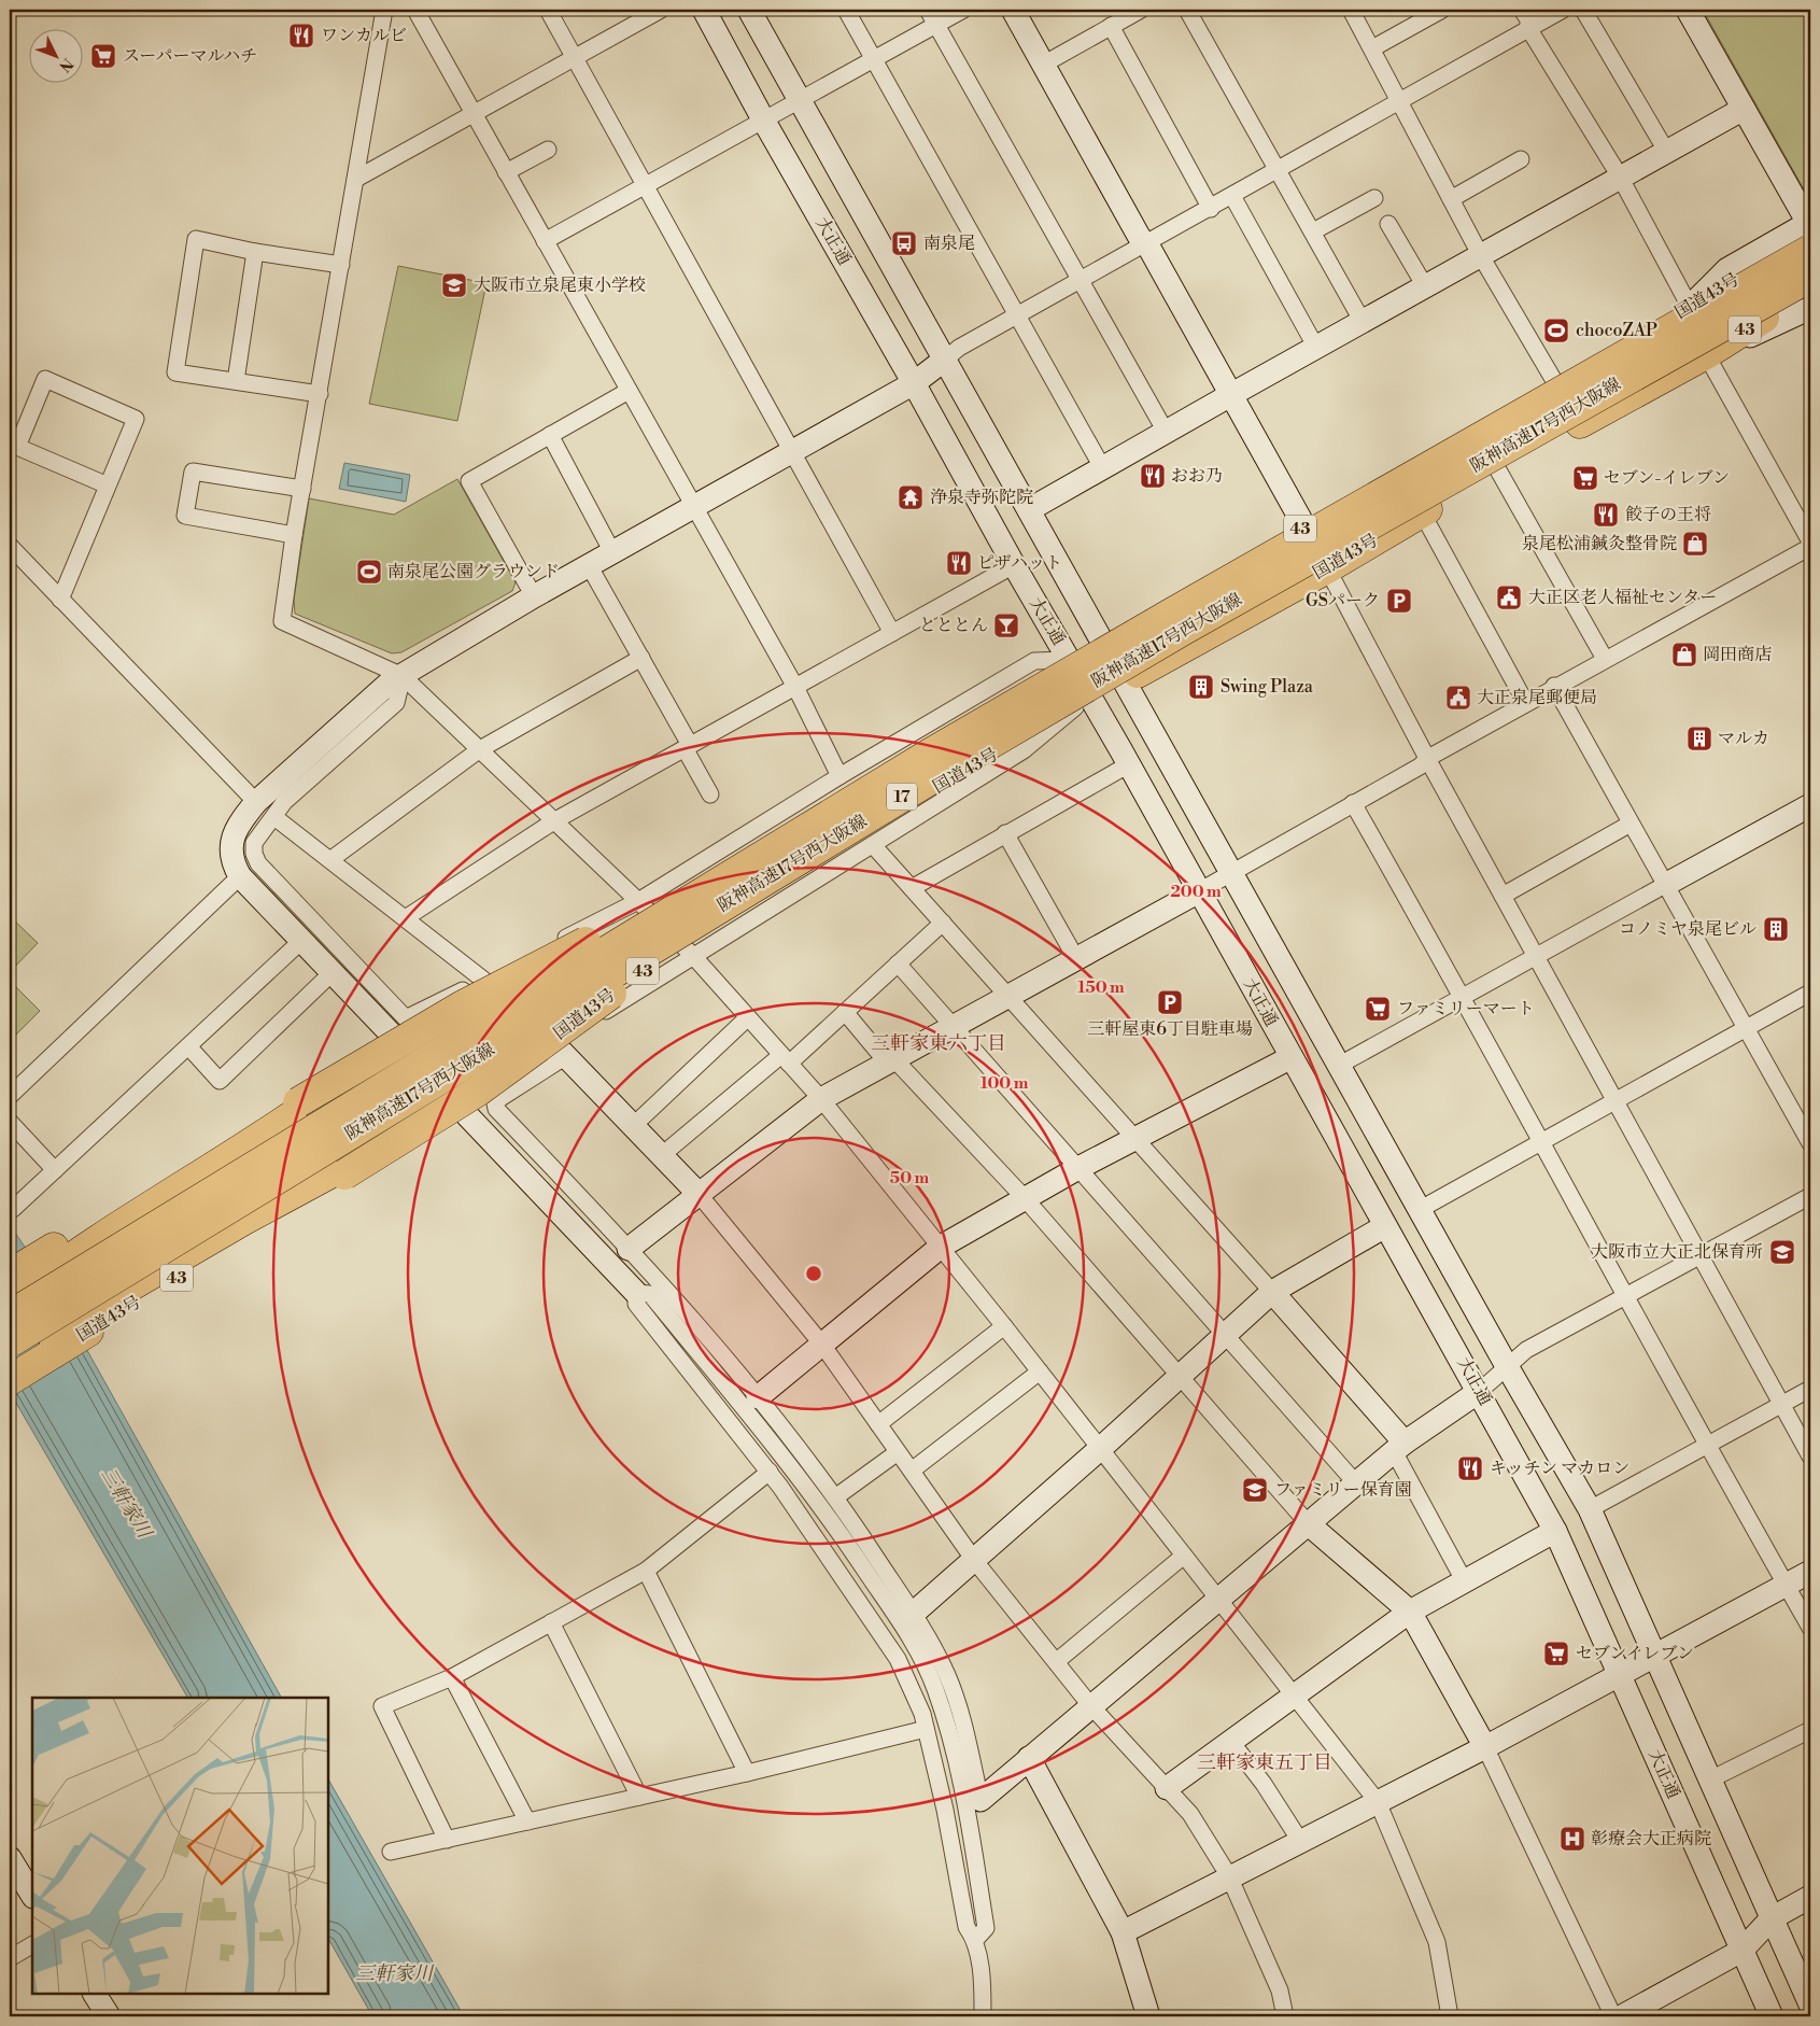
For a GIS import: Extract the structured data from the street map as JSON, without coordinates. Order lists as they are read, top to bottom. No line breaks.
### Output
{"streets":{"highway":["国道43号","43","阪神高速17号西大阪線","17"],"street":["大正通"]},"crossings":[["大正通","国道43号"],["国道43号","阪神高速17号西大阪線"]],"districts":["三軒家東六丁目","三軒家東五丁目"],"water":["三軒家川"],"places":{"restaurant":["ワンカルビ","おお乃","餃子の王将","ピザハット","キッチン マカロン"],"supermarket":["スーパーマルハチ","セブン-イレブン","ファミリーマート","セブンイレブン"],"bus stop":["南泉尾"],"school or university":["大阪市立泉尾東小学校","大阪市立大正北保育所","ファミリー保育園"],"sports":["chocoZAP","南泉尾公園グラウンド"],"temple":["浄泉寺弥陀院"],"shop":["泉尾松浦鍼灸整骨院","岡田商店"],"public building":["大正区老人福祉センター","大正泉尾郵便局"],"parking":["GSパーク","三軒屋東6丁目駐車場"],"bar":["とととん"],"building":["Swing Plaza","マルカ","コノミヤ泉尾ビル"],"hospital":["彰療会大正病院"]},"north":"bottom right","rings":["200 m","150 m","100 m","50 m"]}
